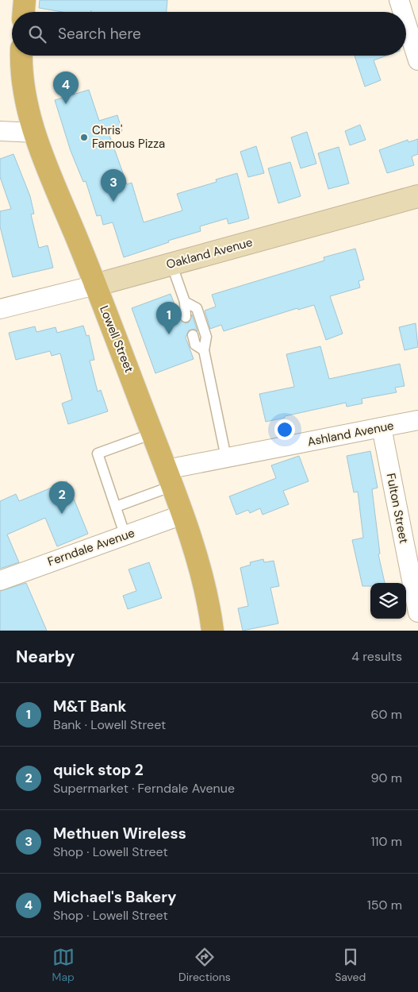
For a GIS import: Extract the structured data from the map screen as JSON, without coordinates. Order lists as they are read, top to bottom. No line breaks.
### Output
{"streets":{"main road":["Lowell Street"],"street":["Oakland Avenue","Ashland Avenue","Fulton Street","Ferndale Avenue"]},"crossings":[["Oakland Avenue","Lowell Street"],["Lowell Street","Ashland Avenue"],["Lowell Street","Ferndale Avenue"],["Ashland Avenue","Fulton Street"]],"places":["Chris' Famous Pizza"],"page":{"search":"Search here","pins":["4","3","1","2"],"heading":["Nearby","4 results"],"list":[{"mark":"1","name":"M&T Bank","note":"Bank · Lowell Street","value":"60 m"},{"mark":"2","name":"quick stop 2","note":"Supermarket · Ferndale Avenue","value":"90 m"},{"mark":"3","name":"Methuen Wireless","note":"Shop · Lowell Street","value":"110 m"},{"mark":"4","name":"Michael's Bakery","note":"Shop · Lowell Street","value":"150 m"}],"nav":["Map","Directions","Saved"]}}
